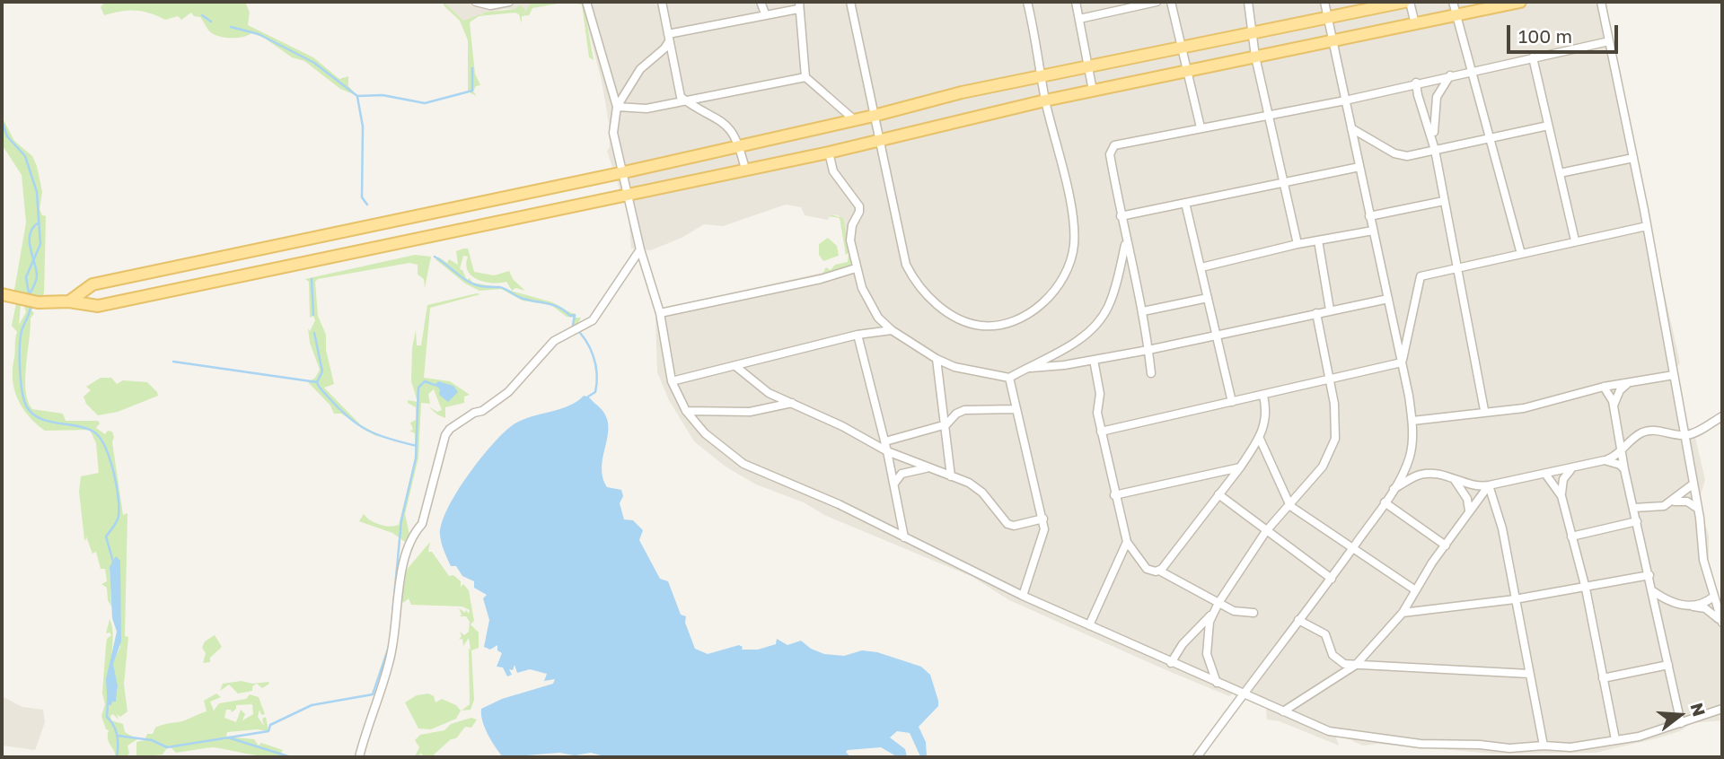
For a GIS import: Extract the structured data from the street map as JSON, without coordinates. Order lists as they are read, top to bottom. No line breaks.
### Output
{"scale_bar":"100 m","north":"right"}
